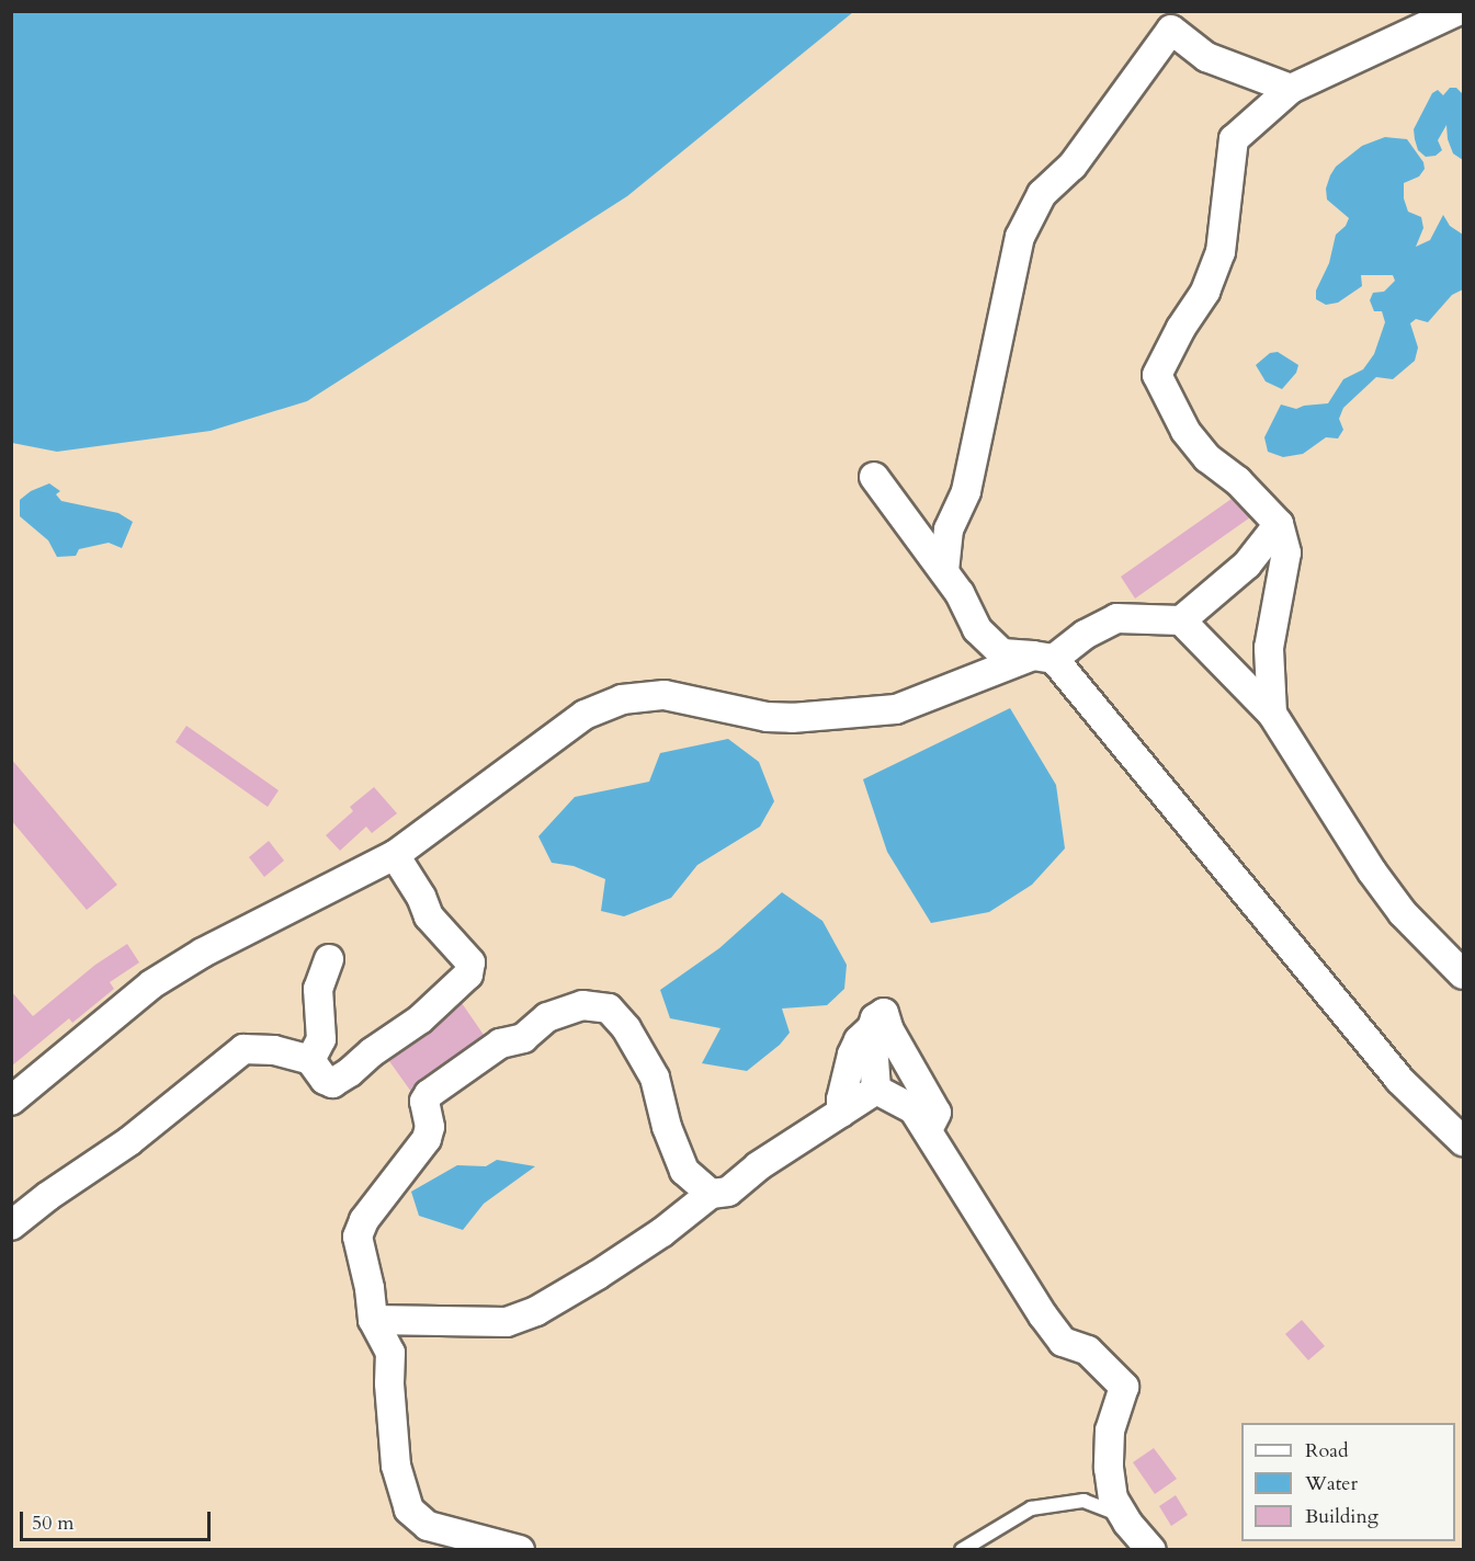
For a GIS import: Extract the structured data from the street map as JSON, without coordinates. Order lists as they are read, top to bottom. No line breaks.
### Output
{"legend":["Road","Water","Building"],"scale_bar":"50 m"}
